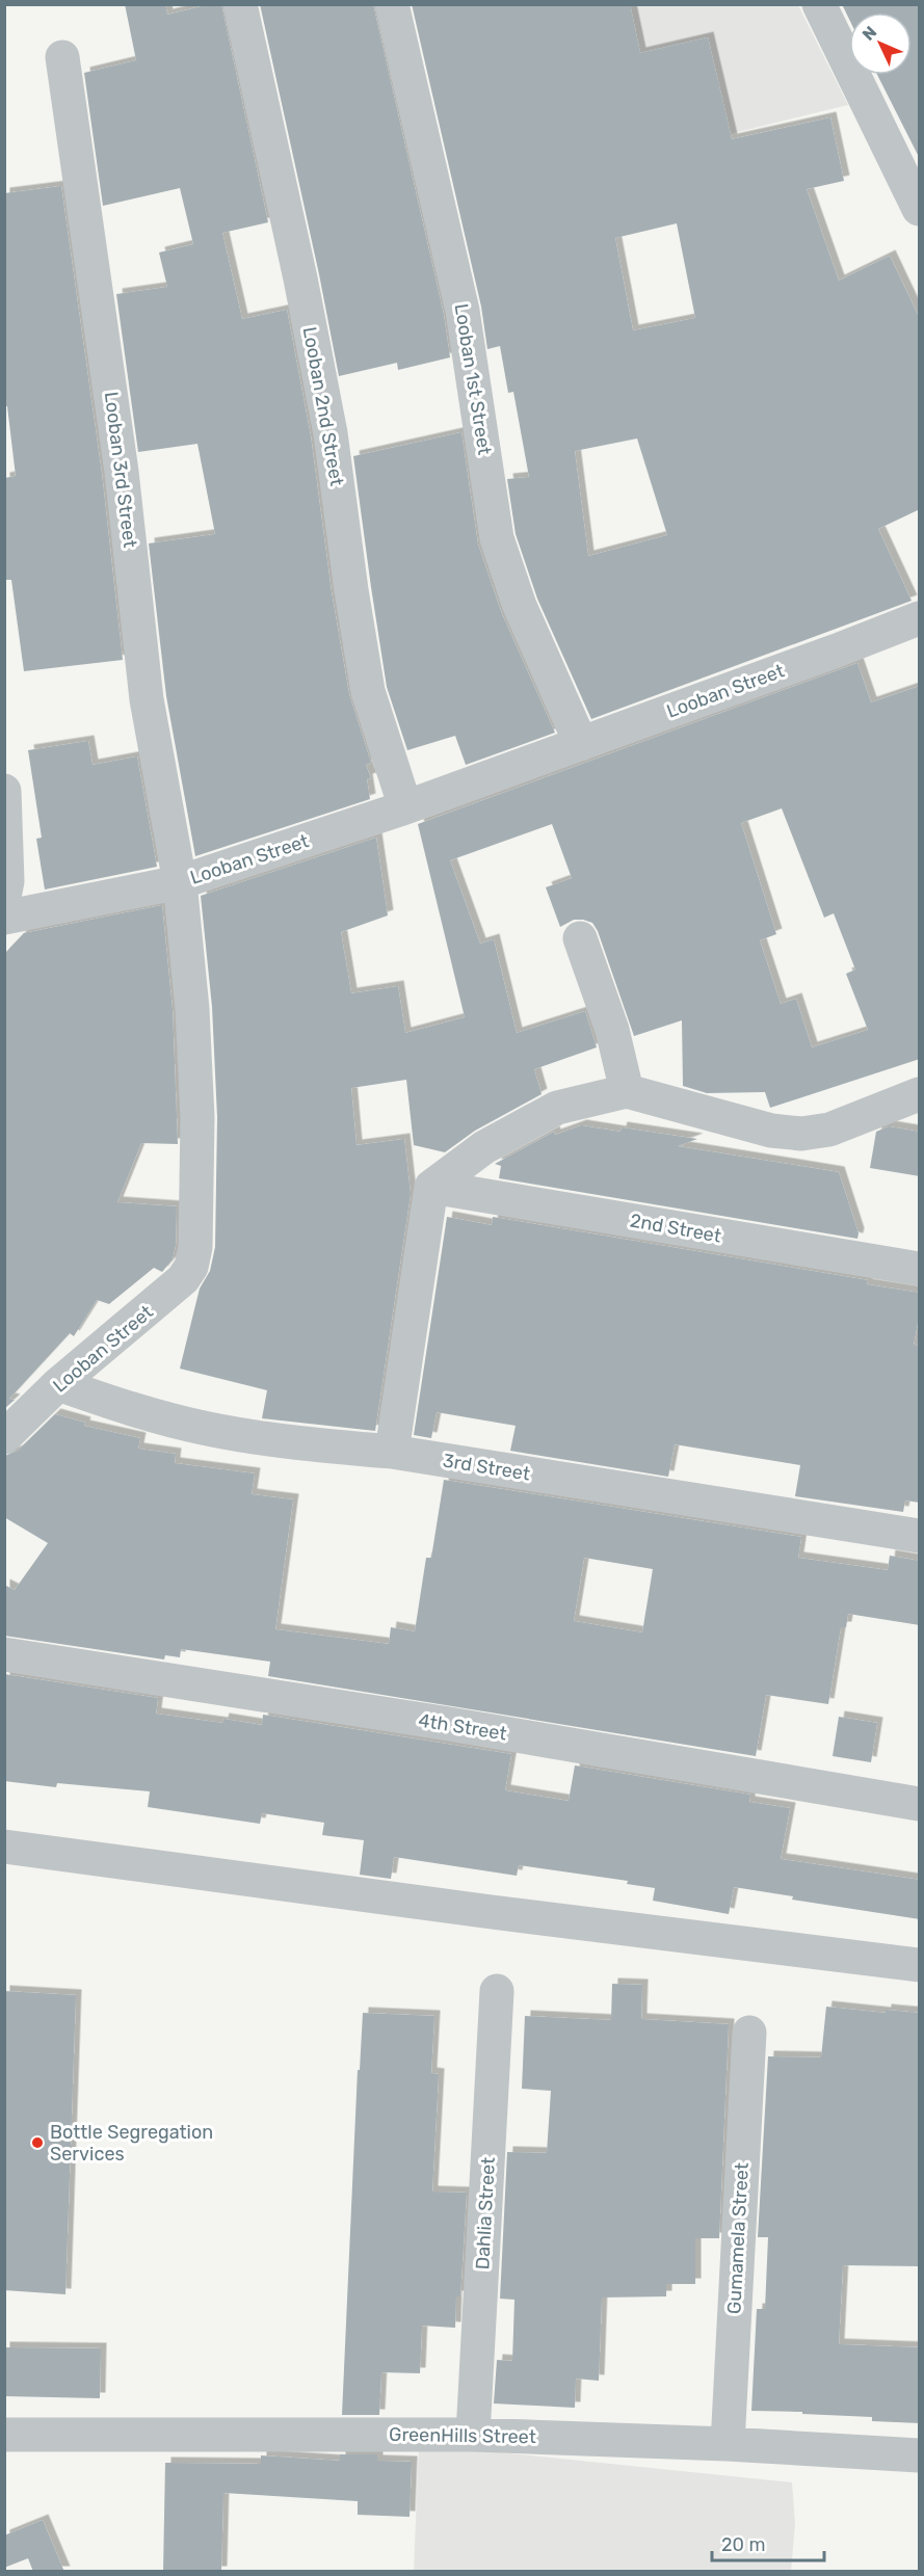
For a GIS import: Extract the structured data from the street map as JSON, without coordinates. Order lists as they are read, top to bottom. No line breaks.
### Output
{"streets":{"street":["Looban 1st Street","Looban 2nd Street","Looban 3rd Street","Looban Street","2nd Street","3rd Street","4th Street","Dahlia Street","Gumamela Street","GreenHills Street"]},"crossings":[["Looban 1st Street","Looban Street"],["Looban 2nd Street","Looban Street"],["Looban 3rd Street","Looban Street"],["Looban Street","3rd Street"],["Dahlia Street","GreenHills Street"],["Gumamela Street","GreenHills Street"]],"places":["Bottle Segregation Services"],"scale_bar":"20 m","north":"top left"}
